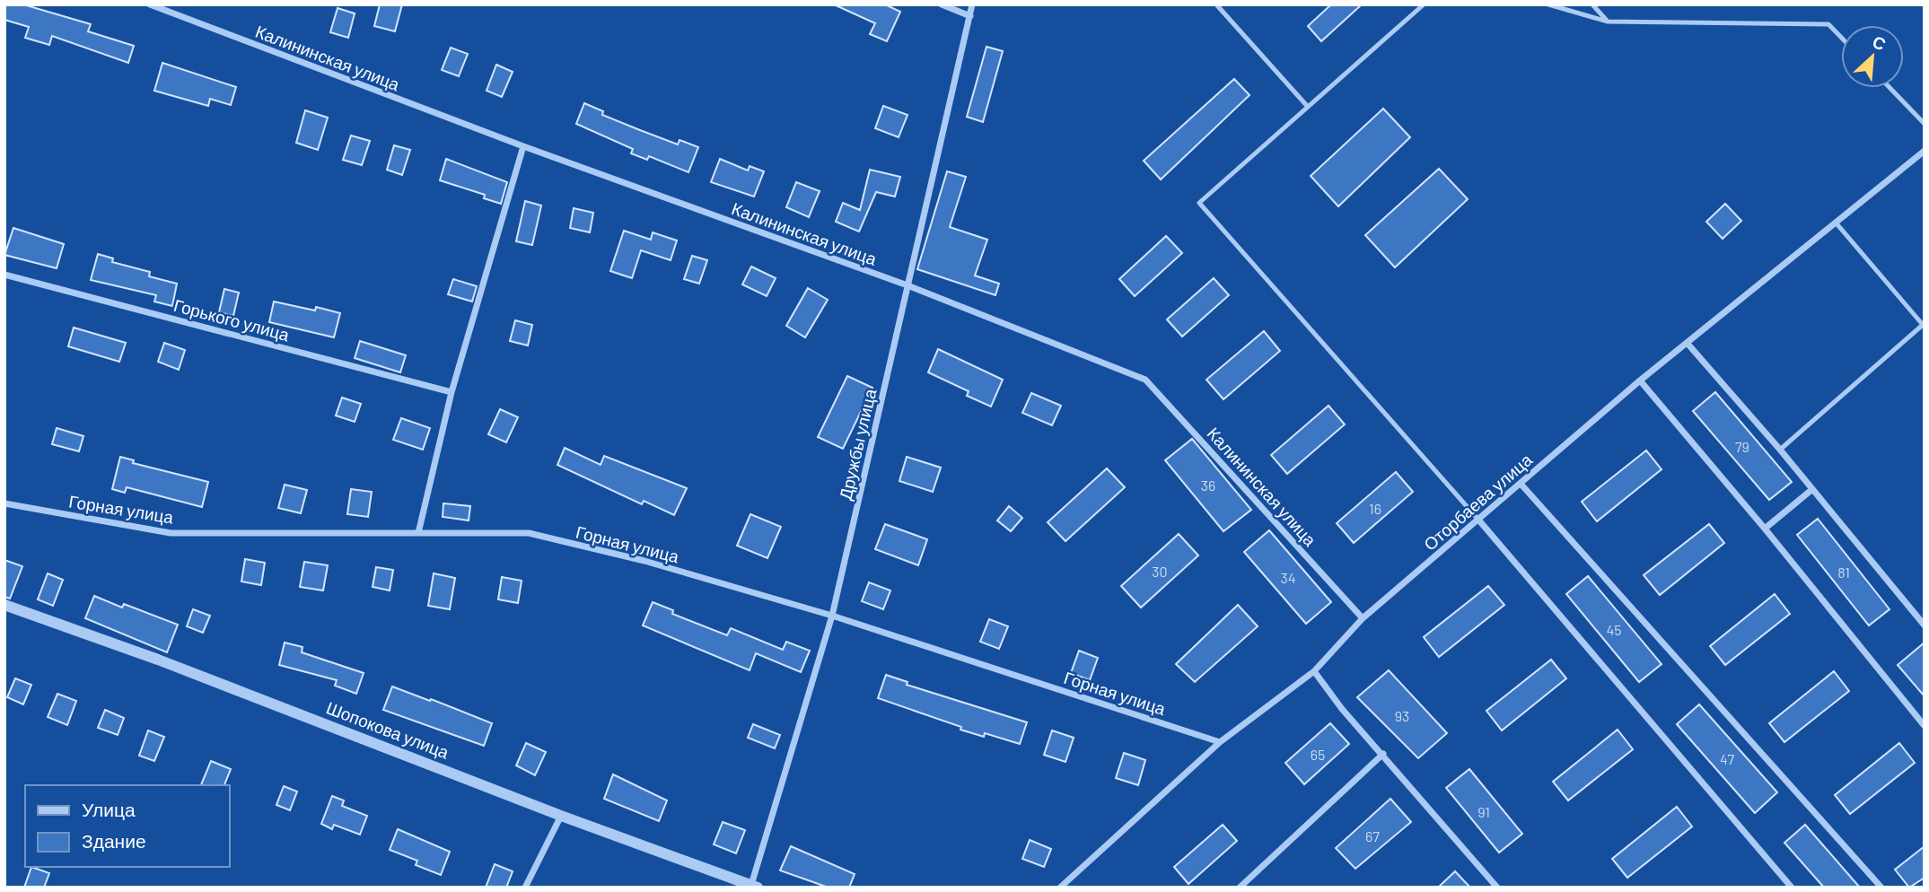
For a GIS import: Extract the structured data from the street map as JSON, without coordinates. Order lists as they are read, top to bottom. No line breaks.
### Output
{"streets":{"street":["Калининская улица","Горького улица","Дружбы улица","Оторбаева улица","Горная улица","Шопокова улица"]},"crossings":[["Калининская улица","Дружбы улица"],["Калининская улица","Оторбаева улица"],["Дружбы улица","Горная улица"],["Дружбы улица","Шопокова улица"],["Оторбаева улица","Горная улица"]],"house_numbers":["79","36","16","30","81","34","45","93","65","47","91","67"],"legend":["Улица","Здание"],"north":"top right"}
